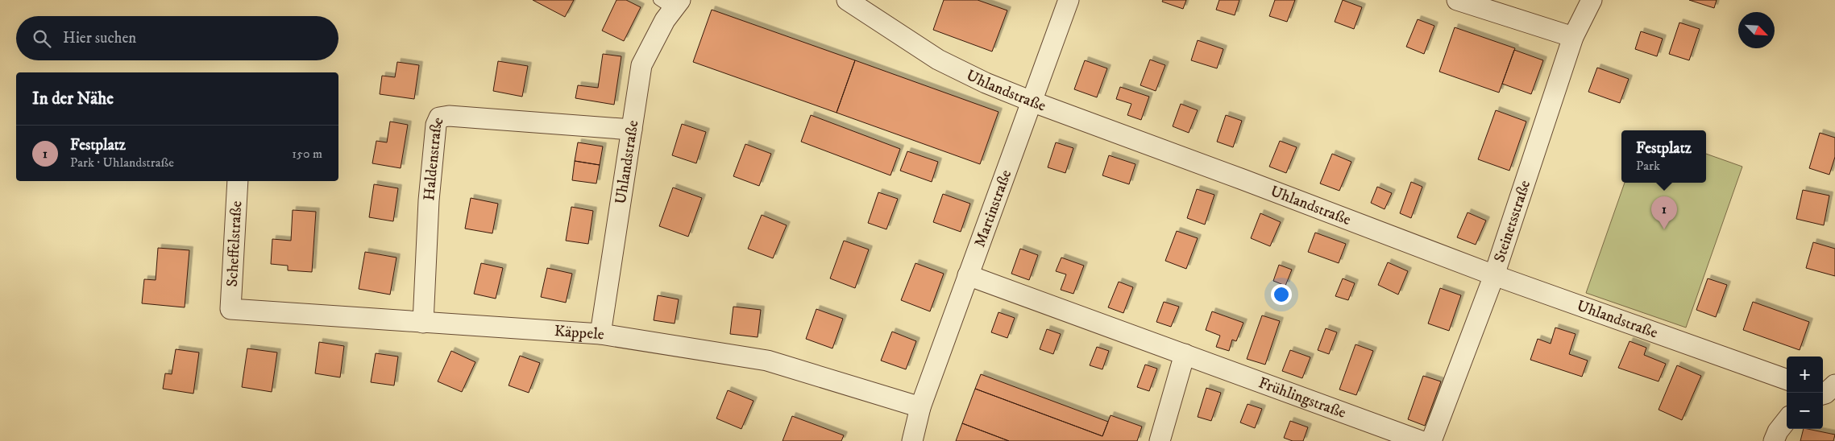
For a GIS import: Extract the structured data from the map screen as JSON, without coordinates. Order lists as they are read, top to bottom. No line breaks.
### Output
{"streets":{"street":["Uhlandstraße","Haldenstraße","Martinstraße","Steinetsstraße","Scheffelstraße","Käppele","Frühlingstraße"]},"crossings":[["Uhlandstraße","Haldenstraße"],["Uhlandstraße","Martinstraße"],["Uhlandstraße","Steinetsstraße"],["Uhlandstraße","Käppele"],["Haldenstraße","Käppele"],["Martinstraße","Käppele"],["Martinstraße","Frühlingstraße"],["Scheffelstraße","Käppele"]],"north":"bottom right","page":{"search":"Hier suchen","heading":"In der Nähe","list":[{"mark":"1","name":"Festplatz","note":"Park · Uhlandstraße","value":"150 m"}],"popup":["Festplatz","Park"],"pins":"1","map_buttons":["+","−"]}}
